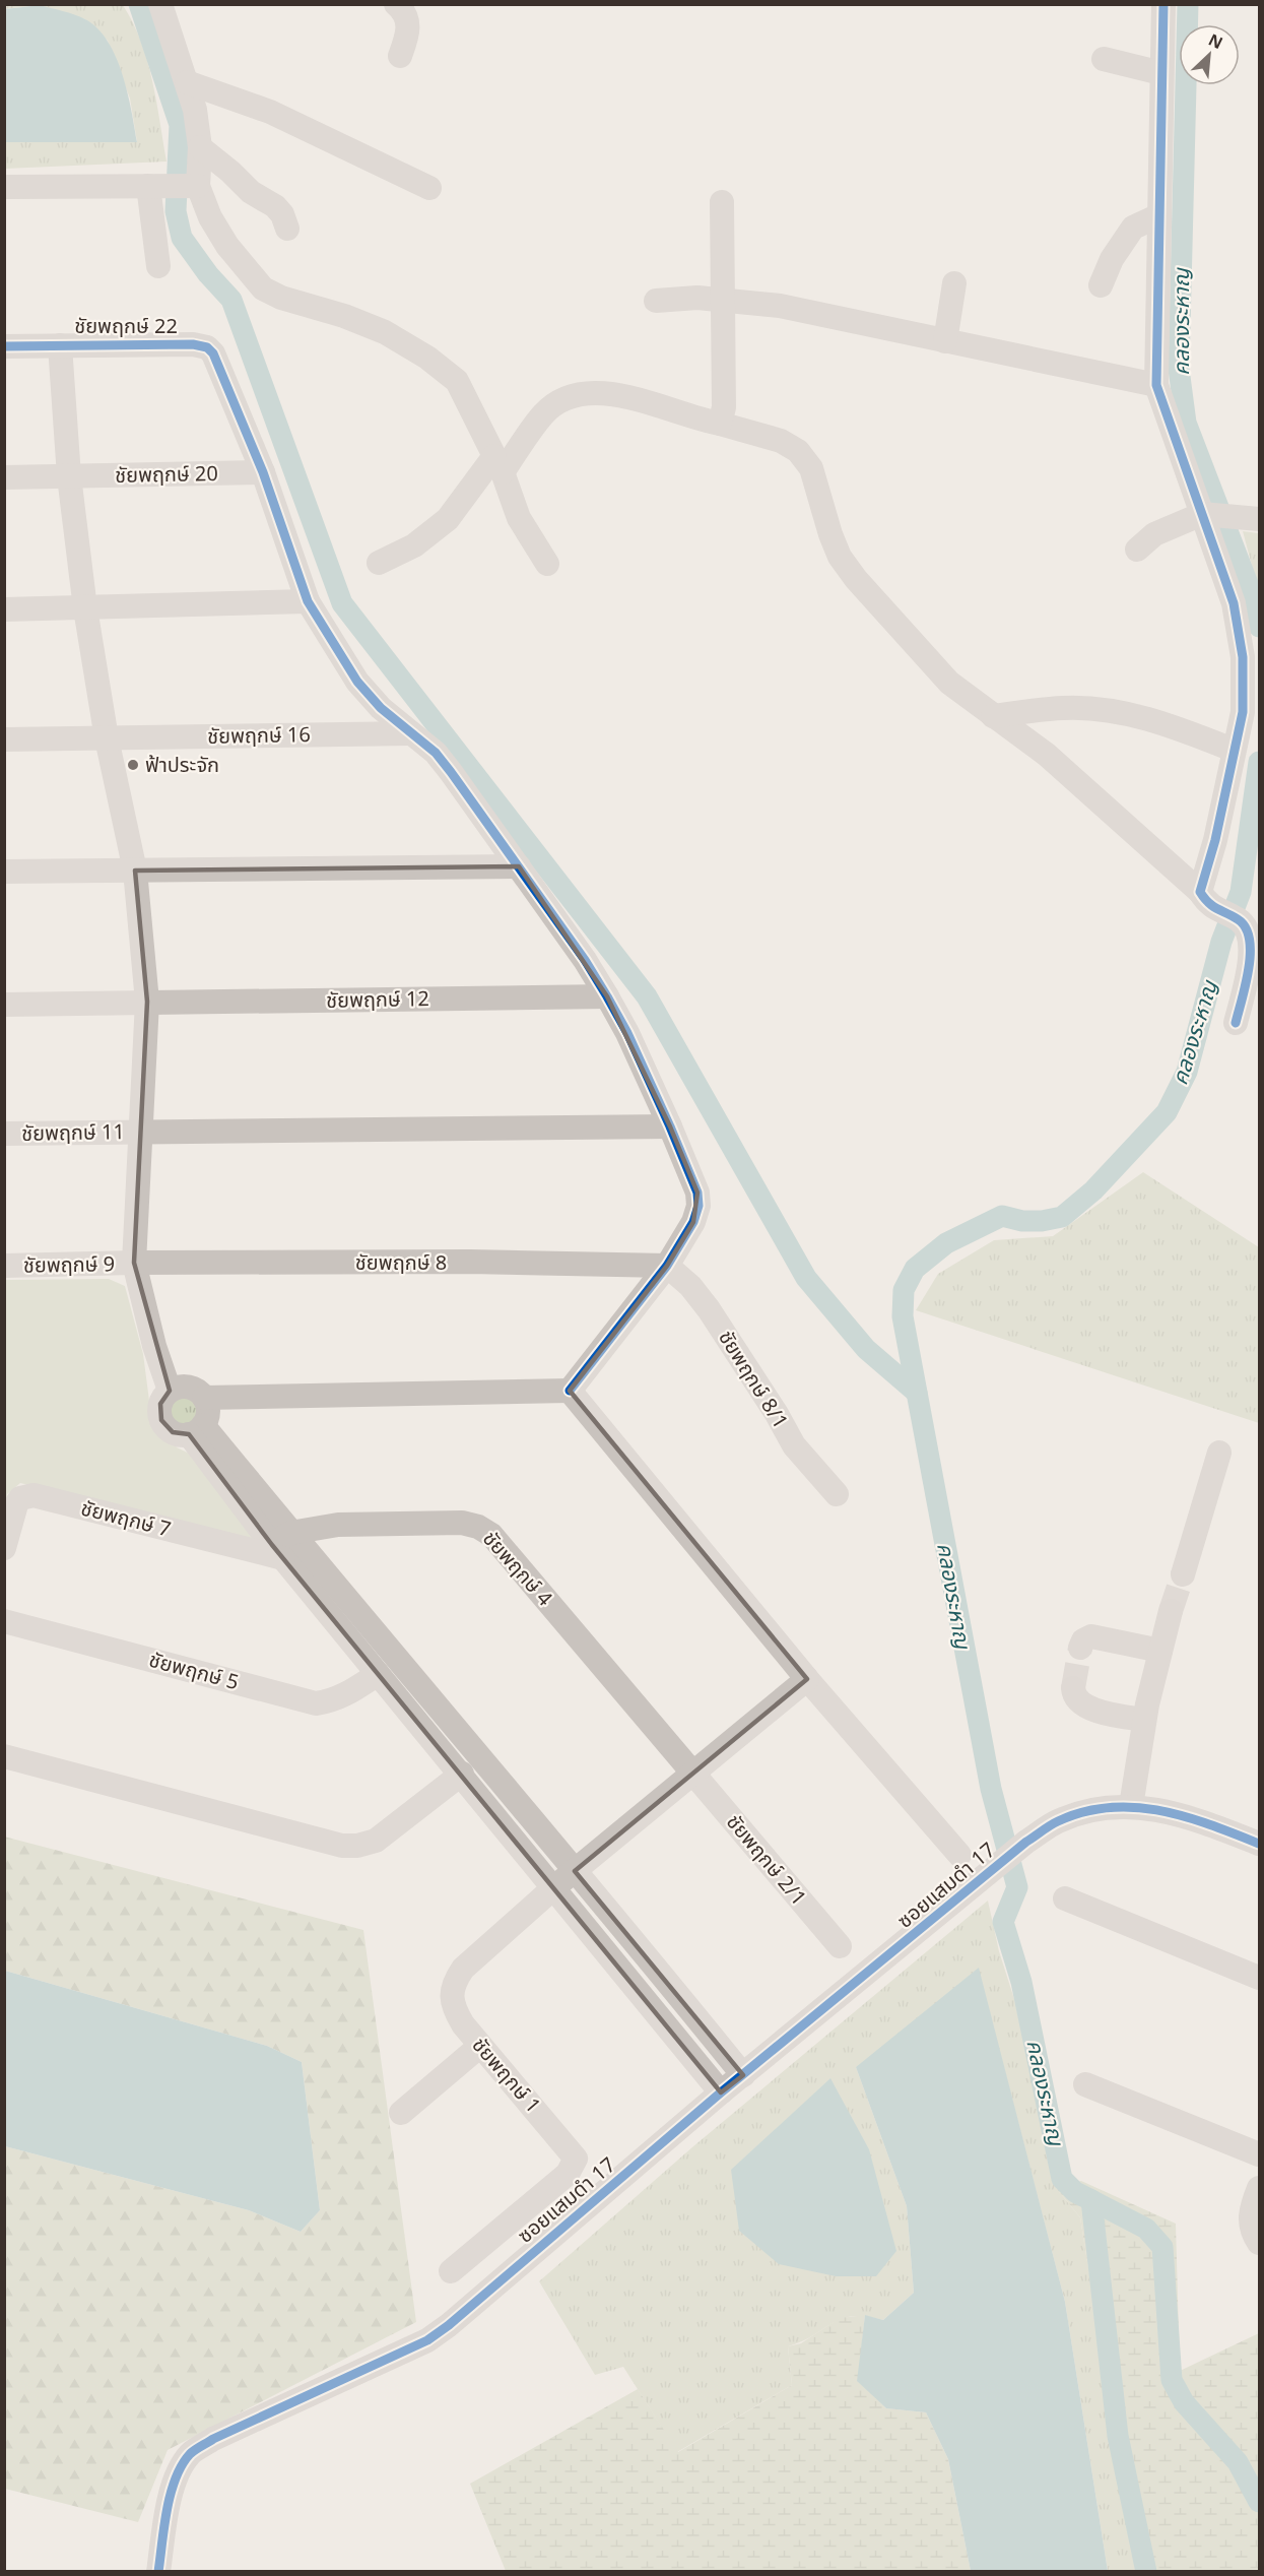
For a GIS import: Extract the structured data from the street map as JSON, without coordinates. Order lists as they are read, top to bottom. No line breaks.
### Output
{"streets":{"street":["ชัยพฤกษ์ 22","ชัยพฤกษ์ 20","ชัยพฤกษ์ 16","ชัยพฤกษ์ 12","ชัยพฤกษ์ 11","ชัยพฤกษ์ 8","ชัยพฤกษ์ 9","ชัยพฤกษ์ 8/1","ชัยพฤกษ์ 7","ชัยพฤกษ์ 4","ชัยพฤกษ์ 5","ชัยพฤกษ์ 2/1","ซอยแสมดำ 17","ชัยพฤกษ์ 1"]},"crossings":[["ชัยพฤกษ์ 22","ชัยพฤกษ์ 20"],["ชัยพฤกษ์ 8","ชัยพฤกษ์ 9"],["ชัยพฤกษ์ 8","ชัยพฤกษ์ 8/1"],["ชัยพฤกษ์ 7","ชัยพฤกษ์ 4"],["ชัยพฤกษ์ 4","ชัยพฤกษ์ 2/1"],["ชัยพฤกษ์ 4","ชัยพฤกษ์ 1"],["ชัยพฤกษ์ 2/1","ชัยพฤกษ์ 1"]],"water":["คลองระหาญ"],"places":["ฟ้าประจัก"],"north":"top right"}
